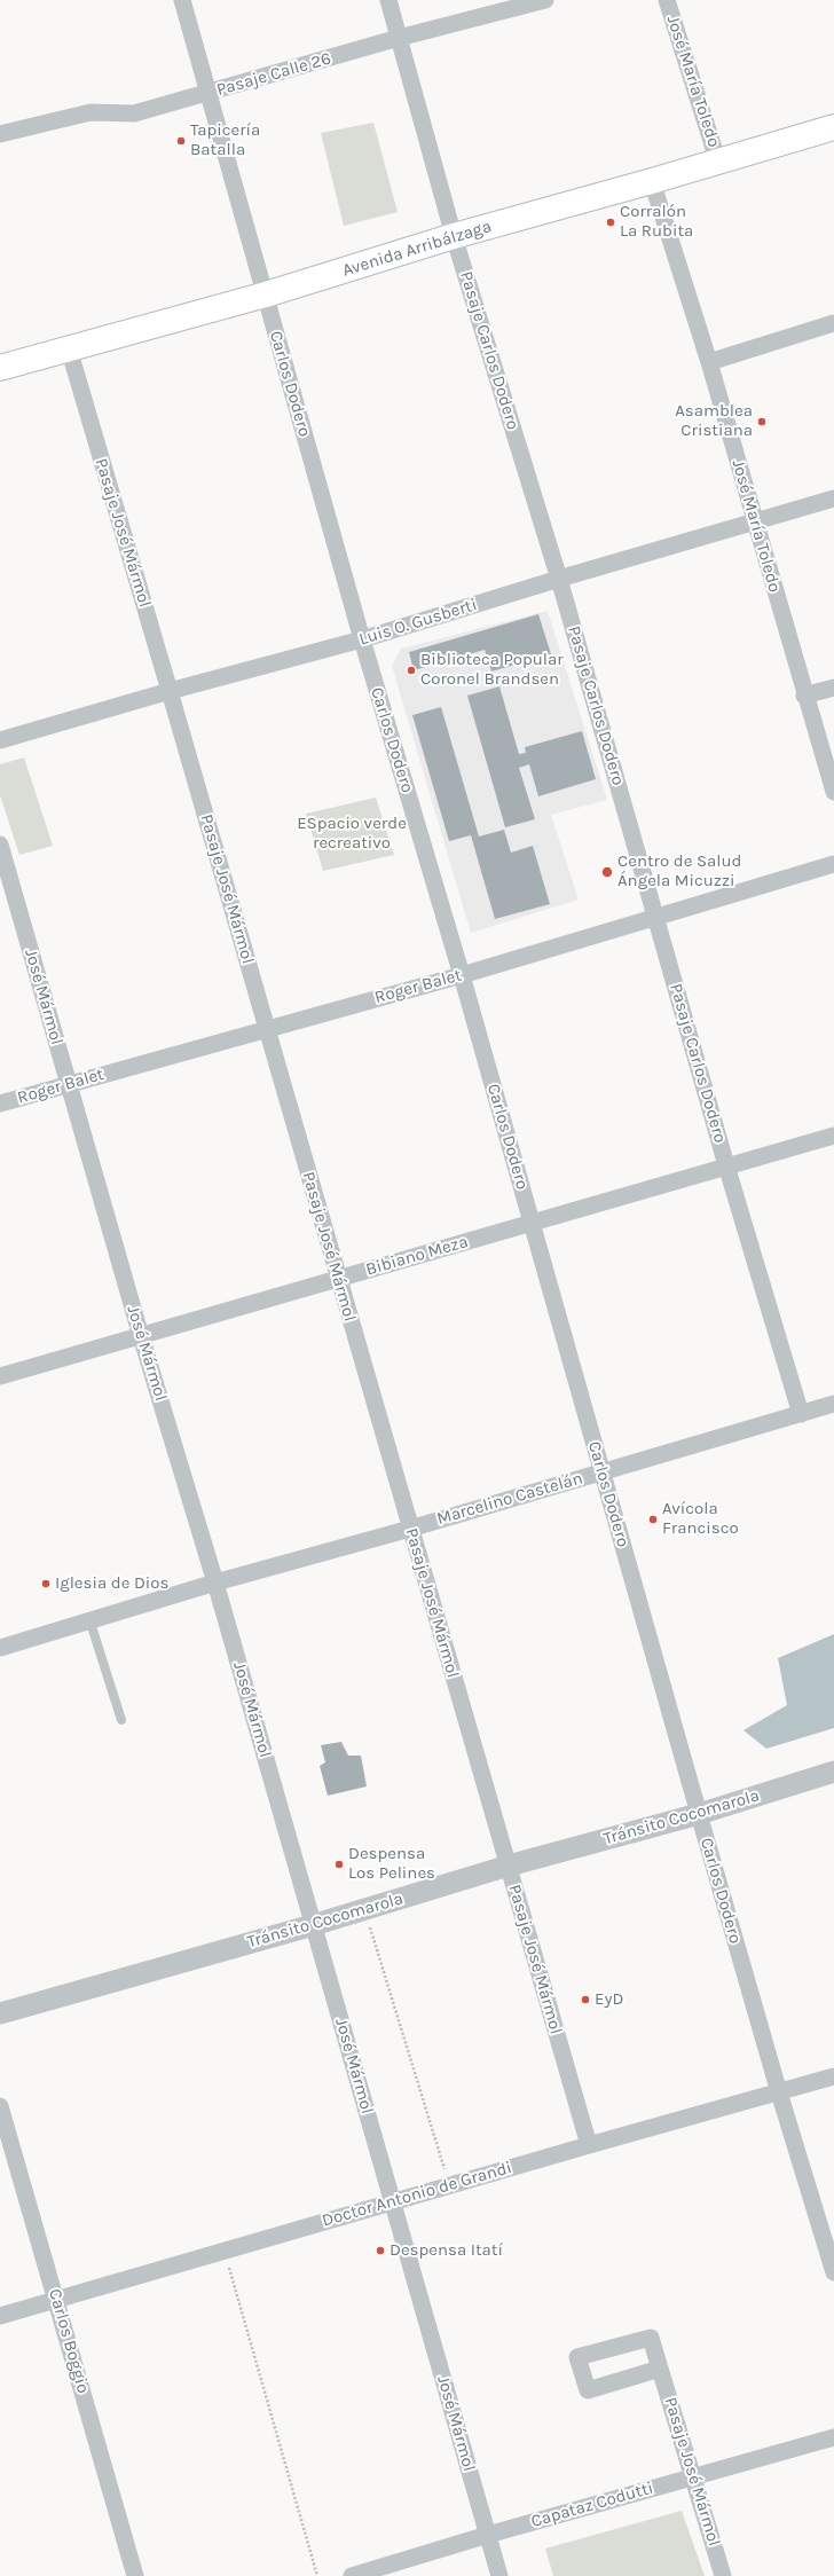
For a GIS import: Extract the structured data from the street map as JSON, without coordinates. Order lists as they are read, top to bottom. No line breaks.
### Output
{"streets":{"main road":["Avenida Arribálzaga"],"street":["Pasaje Calle 26","José María Toledo","Pasaje Carlos Dodero","Carlos Dodero","Pasaje José Mármol","Luis O. Gusberti","Roger Balet","José Mármol","Bibiano Meza","Marcelino Castelán","Tránsito Cocomarola","Doctor Antonio de Grandi","Carlos Boggio","Capataz Codutti"]},"crossings":[["Pasaje Calle 26","Pasaje Carlos Dodero"],["Pasaje Calle 26","Carlos Dodero"],["José María Toledo","Avenida Arribálzaga"],["José María Toledo","Luis O. Gusberti"],["Avenida Arribálzaga","Pasaje Carlos Dodero"],["Avenida Arribálzaga","Carlos Dodero"],["Avenida Arribálzaga","Pasaje José Mármol"],["Pasaje Carlos Dodero","Luis O. Gusberti"],["Pasaje Carlos Dodero","Roger Balet"],["Pasaje Carlos Dodero","Bibiano Meza"],["Pasaje Carlos Dodero","Marcelino Castelán"],["Carlos Dodero","Luis O. Gusberti"],["Carlos Dodero","Roger Balet"],["Carlos Dodero","Bibiano Meza"],["Carlos Dodero","Marcelino Castelán"],["Carlos Dodero","Tránsito Cocomarola"],["Carlos Dodero","Doctor Antonio de Grandi"],["Pasaje José Mármol","Luis O. Gusberti"],["Pasaje José Mármol","Roger Balet"],["Pasaje José Mármol","Bibiano Meza"],["Pasaje José Mármol","Marcelino Castelán"],["Pasaje José Mármol","Tránsito Cocomarola"],["Pasaje José Mármol","Doctor Antonio de Grandi"],["Pasaje José Mármol","Capataz Codutti"],["Roger Balet","José Mármol"],["José Mármol","Bibiano Meza"],["José Mármol","Marcelino Castelán"],["José Mármol","Tránsito Cocomarola"],["José Mármol","Doctor Antonio de Grandi"],["José Mármol","Capataz Codutti"],["Doctor Antonio de Grandi","Carlos Boggio"]],"parks":["ESpacio verde recreativo"],"places":["Tapicería Batalla","Corralón La Rubita","Asamblea Cristiana","Biblioteca Popular Coronel Brandsen","Centro de Salud Ángela Micuzzi","Avícola Francisco","Iglesia de Dios","Despensa Los Pelines","EyD","Despensa Itatí"]}
